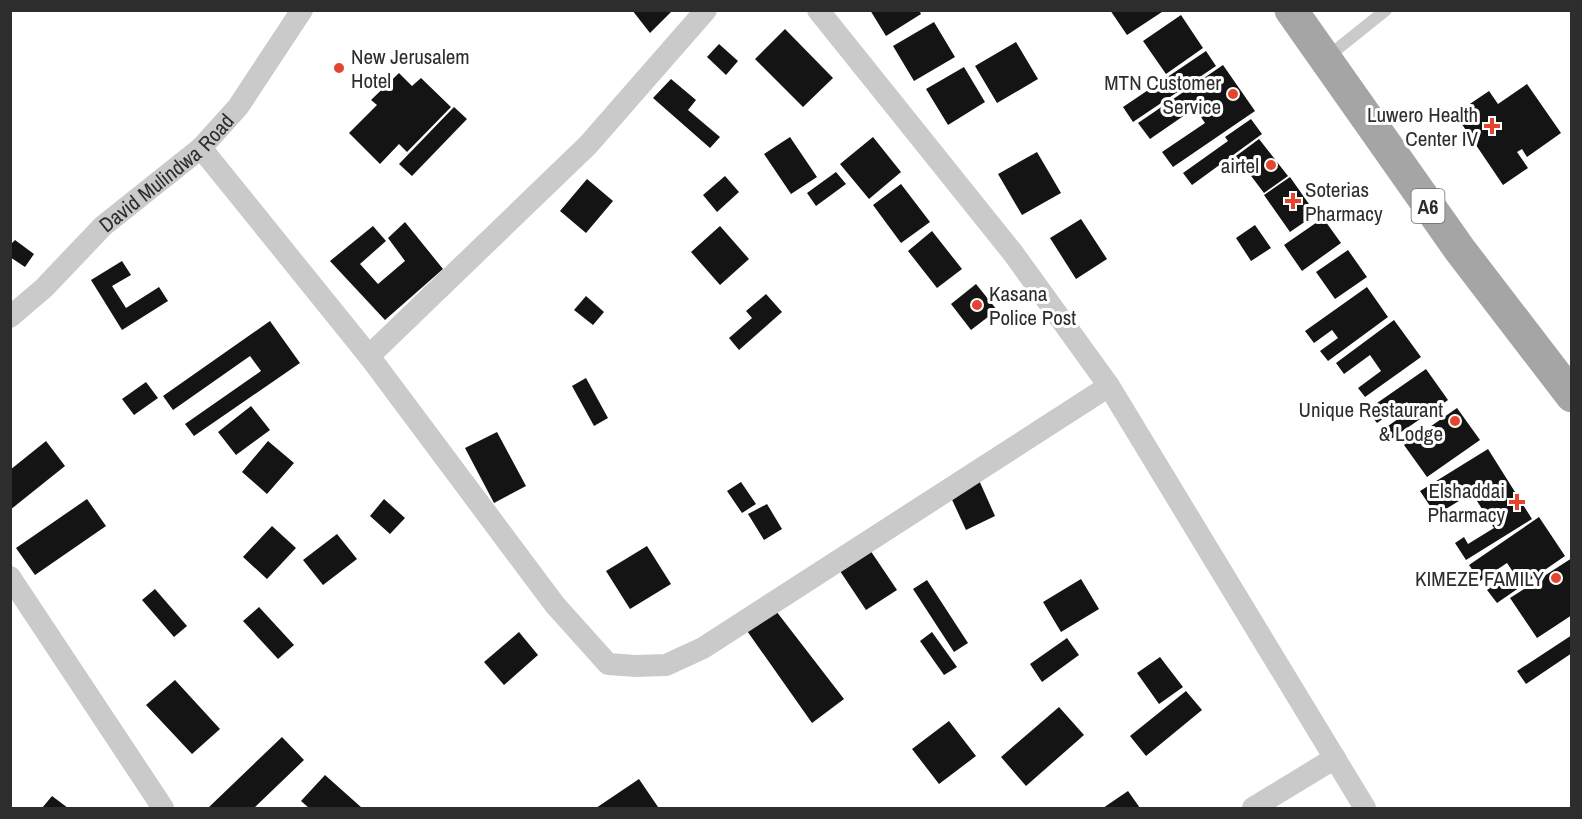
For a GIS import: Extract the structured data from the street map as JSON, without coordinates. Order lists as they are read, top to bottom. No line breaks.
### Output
{"streets":{"main road":["A6"],"street":["David Mulindwa Road"]},"places":{"other":["New Jerusalem Hotel","MTN Customer Service","airtel","Kasana Police Post","Unique Restaurant & Lodge","KIMEZE FAMILY"],"health":["Luwero Health Center IV","Soterias Pharmacy","Elshaddai Pharmacy"]}}
